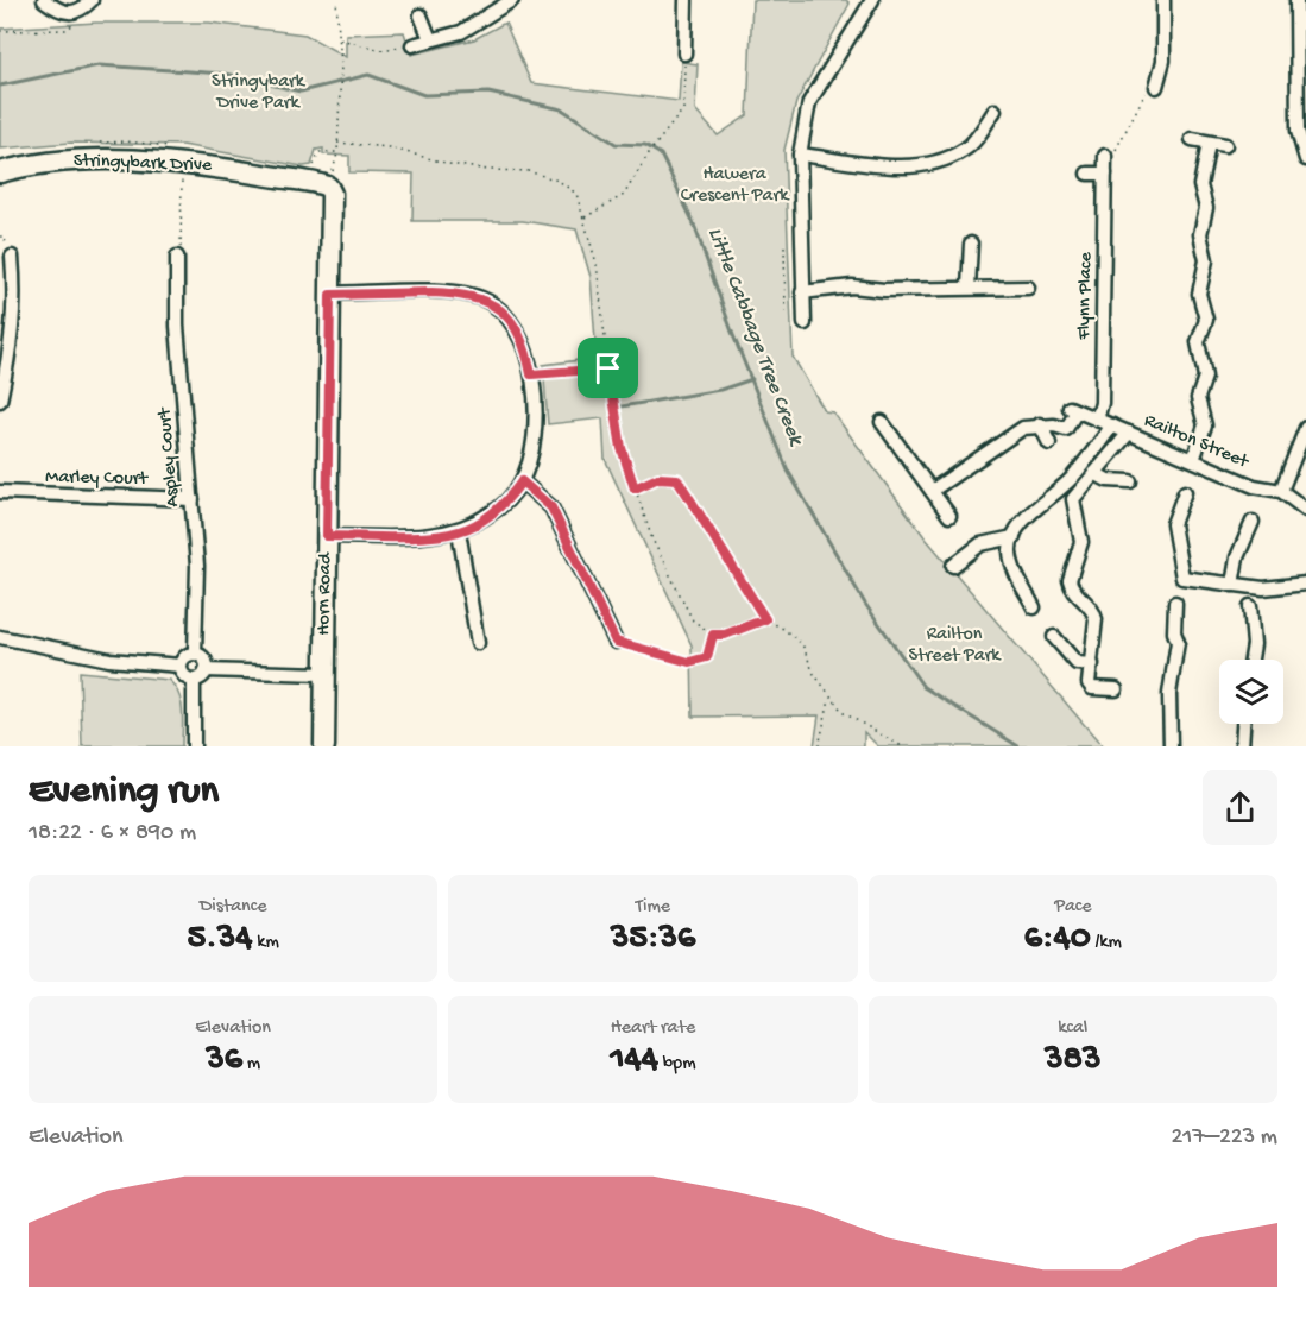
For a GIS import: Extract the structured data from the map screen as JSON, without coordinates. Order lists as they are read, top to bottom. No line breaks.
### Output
{"streets":{"street":["Stringybark Drive","Flynn Place","Railton Street","Aspley Court","Marley Court","Horn Road"]},"crossings":[["Stringybark Drive","Horn Road"],["Flynn Place","Railton Street"],["Aspley Court","Marley Court"]],"water":["Little Cabbage Tree Creek"],"parks":["Stringybark Drive Park","Hawera Crescent Park","Railton Street Park"],"page":{"heading":["Evening run","18:22 · 6 × 890 m"],"stats":[["Distance","5.34 km"],["Time","35:36"],["Pace","6:40 /km"],["Elevation","36 m"],["Heart rate","144 bpm"],["kcal","383"]],"chart":["Elevation","217–223 m"]}}
